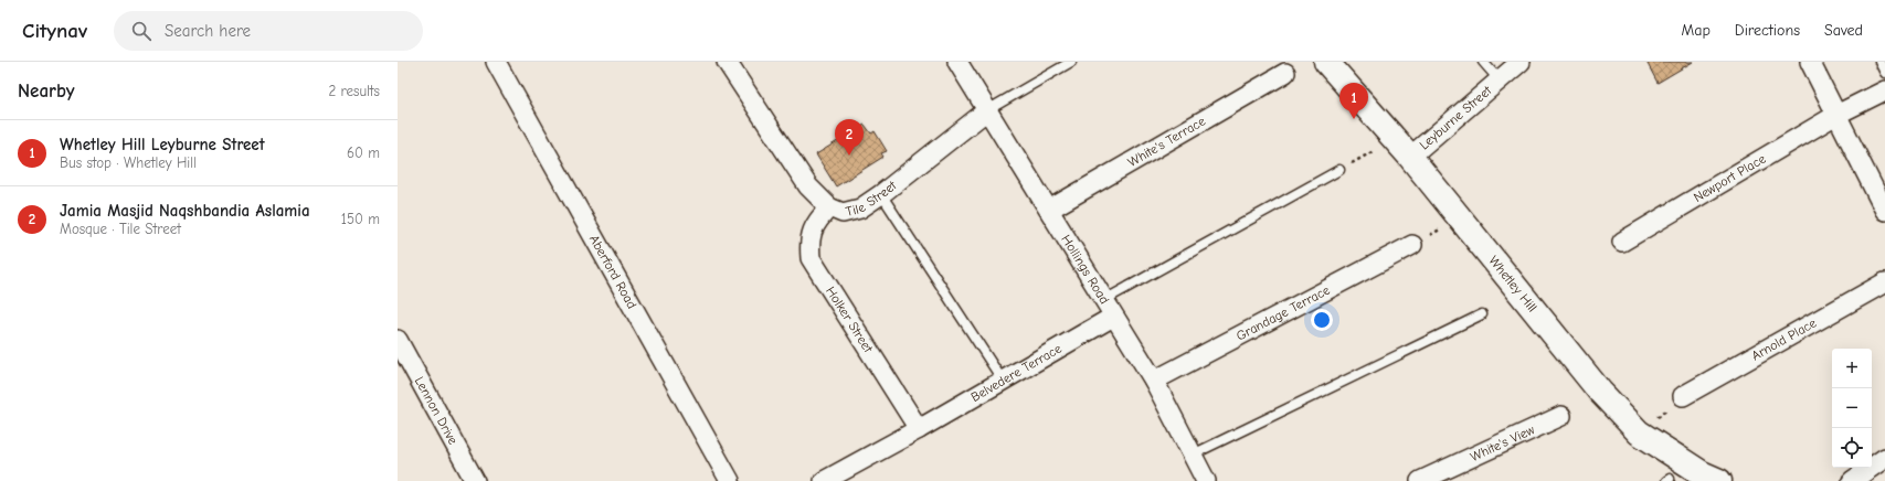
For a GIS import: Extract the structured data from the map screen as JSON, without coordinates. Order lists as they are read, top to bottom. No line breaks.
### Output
{"streets":{"main road":["Whetley Hill"],"street":["Leyburne Street","White's Terrace","Newport Place","Tile Street","Hollings Road","Aberford Road","Grandage Terrace","Holker Street","Arnold Place","Belvedere Terrace","Lennon Drive","White's View"]},"crossings":[["Leyburne Street","Whetley Hill"],["White's Terrace","Hollings Road"],["Tile Street","Hollings Road"],["Tile Street","Holker Street"],["Hollings Road","Grandage Terrace"],["Hollings Road","Belvedere Terrace"],["Holker Street","Belvedere Terrace"]],"page":{"header":"Citynav","search":"Search here","nav":["Map","Directions","Saved"],"heading":["Nearby","2 results"],"pins":["1","2"],"list":[{"mark":"1","name":"Whetley Hill Leyburne Street","note":"Bus stop · Whetley Hill","value":"60 m"},{"mark":"2","name":"Jamia Masjid Naqshbandia Aslamia","note":"Mosque · Tile Street","value":"150 m"}],"map_buttons":["+","−"]}}
